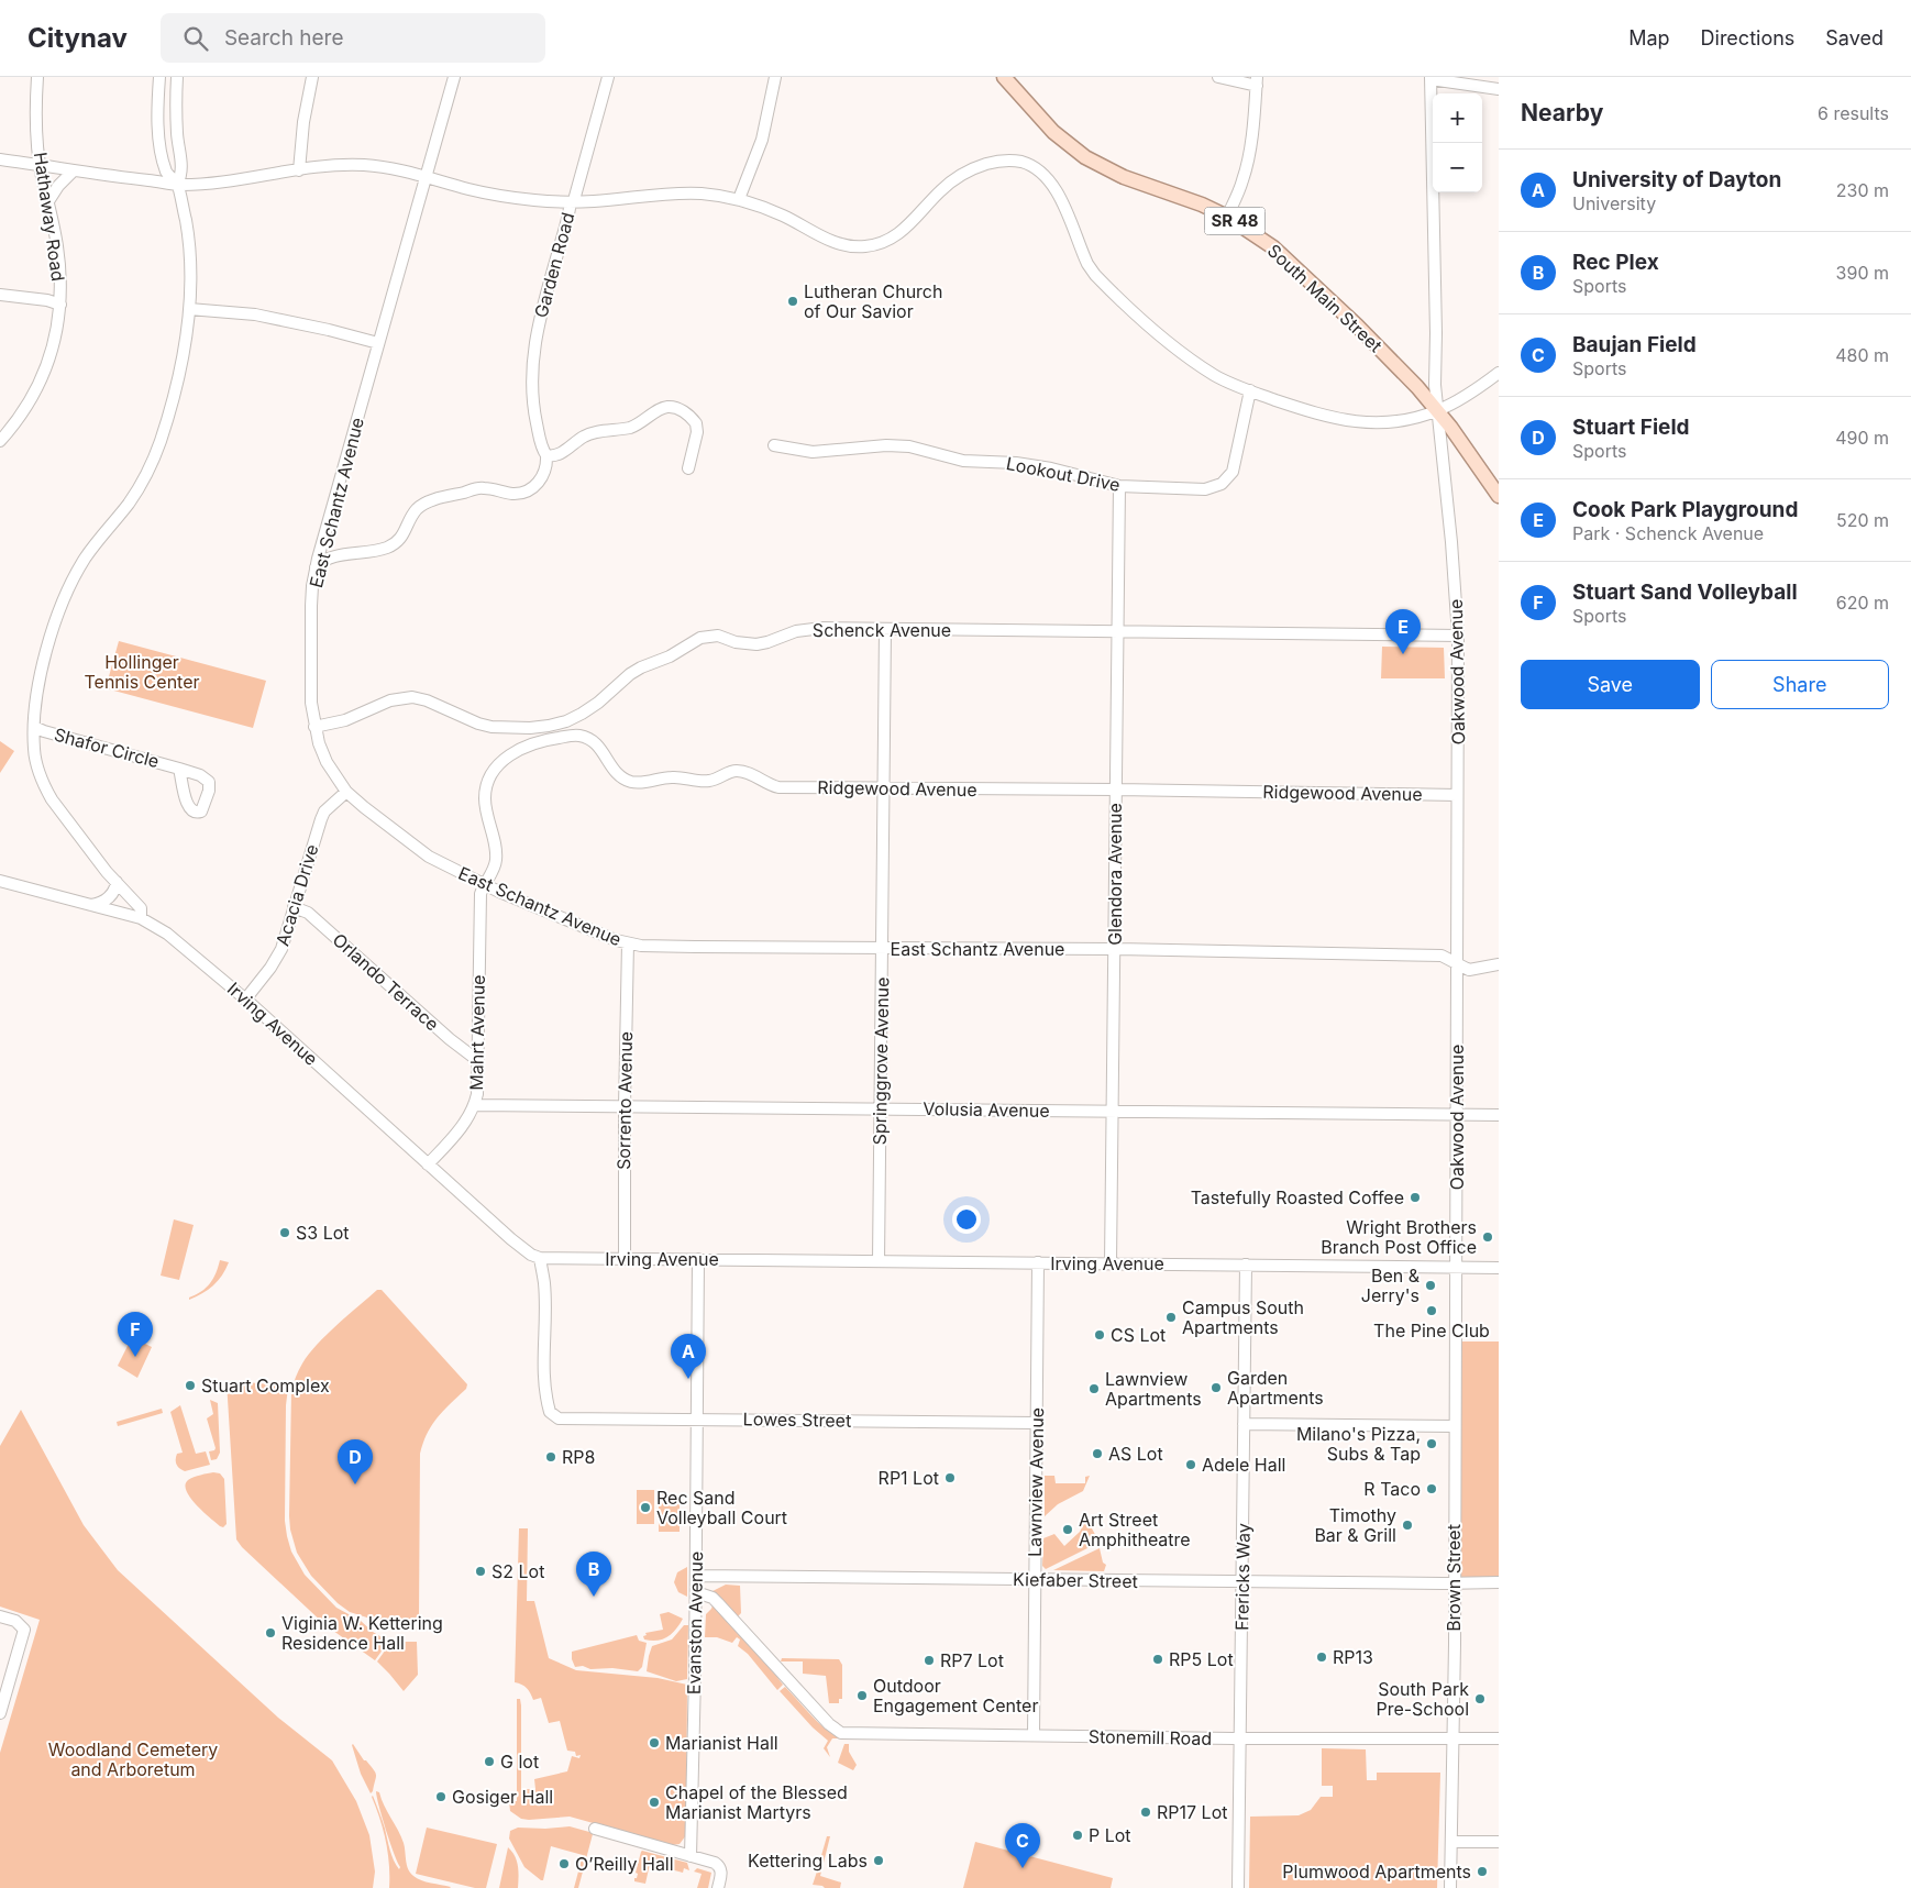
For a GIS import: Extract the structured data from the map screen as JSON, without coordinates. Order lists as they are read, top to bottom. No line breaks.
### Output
{"streets":{"main road":["SR 48","South Main Street"],"street":["Hathaway Road","Garden Road","Lookout Drive","East Schantz Avenue","Schenck Avenue","Oakwood Avenue","Shafor Circle","Ridgewood Avenue","Glendora Avenue","Acacia Drive","Orlando Terrace","Irving Avenue","Mahrt Avenue","Springgrove Avenue","Sorrento Avenue","Volusia Avenue","Lowes Street","Lawnview Avenue","Frericks Way","Brown Street","Kiefaber Street","Evanston Avenue","Stonemill Road"]},"crossings":[["South Main Street","Oakwood Avenue"],["Lookout Drive","Glendora Avenue"],["East Schantz Avenue","Schenck Avenue"],["East Schantz Avenue","Oakwood Avenue"],["East Schantz Avenue","Glendora Avenue"],["East Schantz Avenue","Acacia Drive"],["East Schantz Avenue","Mahrt Avenue"],["East Schantz Avenue","Springgrove Avenue"],["East Schantz Avenue","Sorrento Avenue"],["Schenck Avenue","Oakwood Avenue"],["Schenck Avenue","Ridgewood Avenue"],["Schenck Avenue","Glendora Avenue"],["Schenck Avenue","Springgrove Avenue"],["Oakwood Avenue","Ridgewood Avenue"],["Oakwood Avenue","Irving Avenue"],["Oakwood Avenue","Volusia Avenue"],["Oakwood Avenue","Brown Street"],["Ridgewood Avenue","Glendora Avenue"],["Ridgewood Avenue","Springgrove Avenue"],["Glendora Avenue","Irving Avenue"],["Glendora Avenue","Volusia Avenue"],["Acacia Drive","Orlando Terrace"],["Acacia Drive","Irving Avenue"],["Orlando Terrace","Mahrt Avenue"],["Irving Avenue","Mahrt Avenue"],["Irving Avenue","Springgrove Avenue"],["Irving Avenue","Sorrento Avenue"],["Irving Avenue","Lowes Street"],["Irving Avenue","Lawnview Avenue"],["Irving Avenue","Frericks Way"],["Irving Avenue","Brown Street"],["Irving Avenue","Evanston Avenue"],["Mahrt Avenue","Volusia Avenue"],["Springgrove Avenue","Volusia Avenue"],["Sorrento Avenue","Volusia Avenue"],["Lowes Street","Lawnview Avenue"],["Lowes Street","Evanston Avenue"],["Lawnview Avenue","Kiefaber Street"],["Lawnview Avenue","Stonemill Road"],["Frericks Way","Kiefaber Street"],["Frericks Way","Stonemill Road"],["Brown Street","Kiefaber Street"],["Brown Street","Stonemill Road"],["Kiefaber Street","Evanston Avenue"],["Evanston Avenue","Stonemill Road"]],"parks":["Hollinger Tennis Center","Woodland Cemetery and Arboretum"],"places":["Lutheran Church of Our Savior","Tastefully Roasted Coffee","S3 Lot","Wright Brothers Branch Post Office","Ben & Jerry's","The Pine Club","Campus South Apartments","CS Lot","Stuart Complex","Garden Apartments","Lawnview Apartments","Milano's Pizza, Subs & Tap","AS Lot","RP8","Adele Hall","RP1 Lot","R Taco","Rec Sand Volleyball Court","Timothy Bar & Grill","Art Street Amphitheatre","S2 Lot","Viginia W. Kettering Residence Hall","RP13","RP5 Lot","RP7 Lot","Outdoor Engagement Center","South Park Pre-School","Marianist Hall","G lot","Gosiger Hall","Chapel of the Blessed Marianist Martyrs","RP17 Lot","P Lot","Kettering Labs","O’Reilly Hall","Plumwood Apartments"],"page":{"header":"Citynav","search":"Search here","nav":["Map","Directions","Saved"],"heading":["Nearby","6 results"],"map_buttons":["+","−"],"list":[{"mark":"A","name":"University of Dayton","note":"University","value":"230 m"},{"mark":"B","name":"Rec Plex","note":"Sports","value":"390 m"},{"mark":"C","name":"Baujan Field","note":"Sports","value":"480 m"},{"mark":"D","name":"Stuart Field","note":"Sports","value":"490 m"},{"mark":"E","name":"Cook Park Playground","note":"Park · Schenck Avenue","value":"520 m"},{"mark":"F","name":"Stuart Sand Volleyball","note":"Sports","value":"620 m"}],"pins":["E","F","A","D","B","C"],"buttons":["Save","Share"]}}
